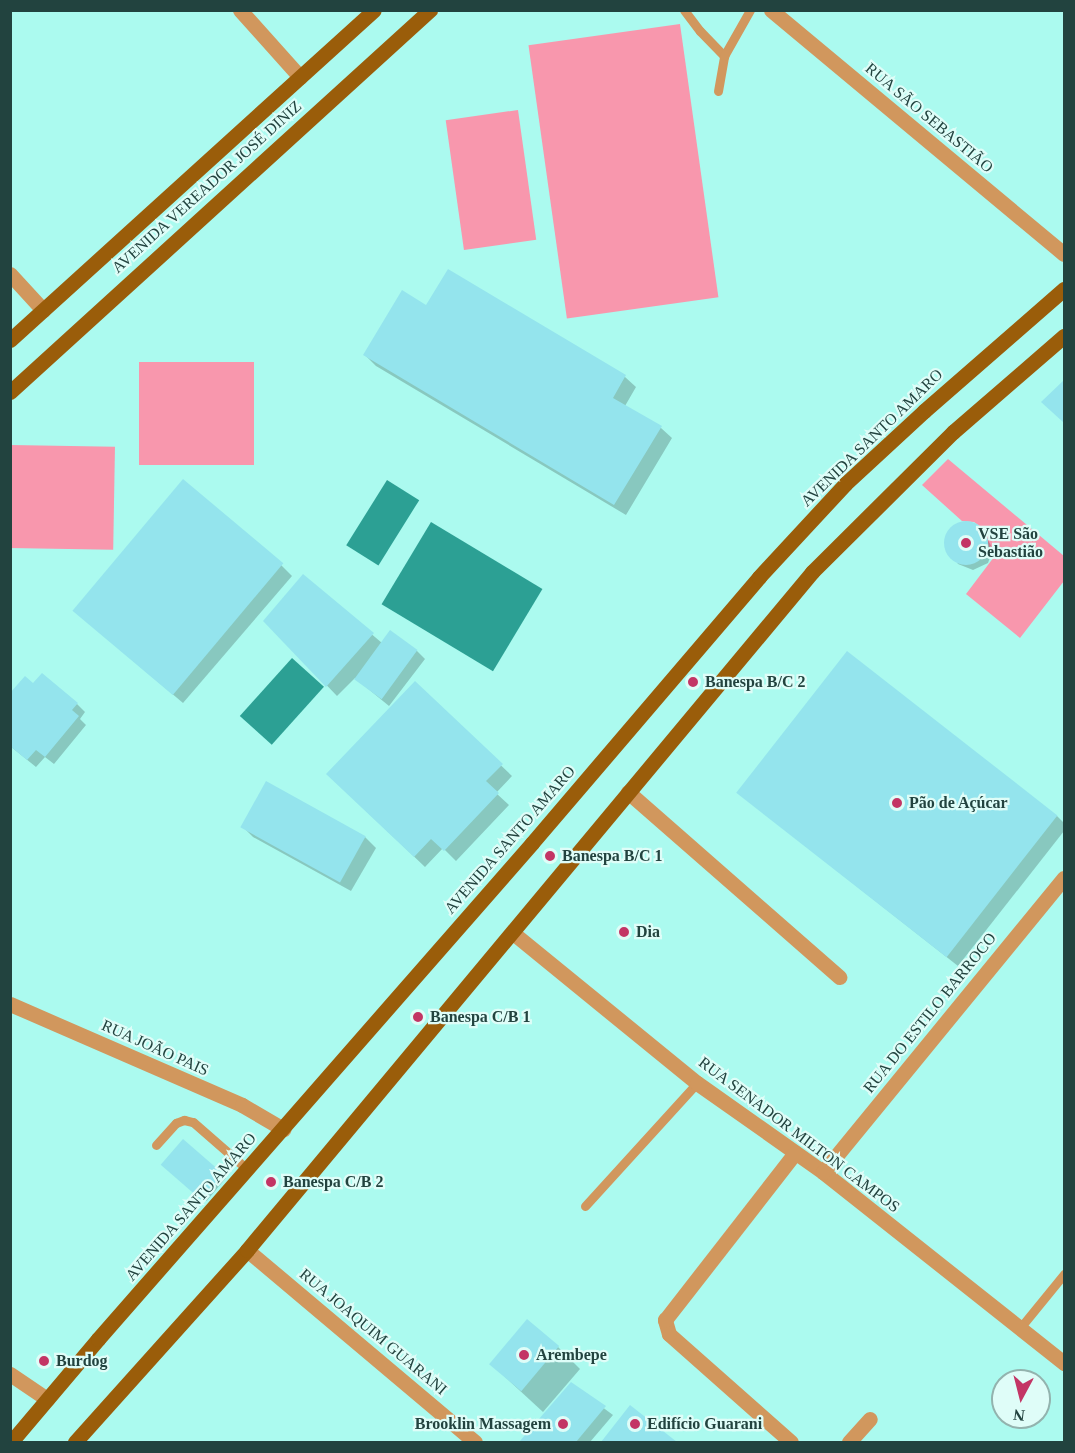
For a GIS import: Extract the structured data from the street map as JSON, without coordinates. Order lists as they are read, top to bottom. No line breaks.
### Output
{"streets":{"main road":["AVENIDA VEREADOR JOSÉ DINIZ","AVENIDA SANTO AMARO"],"street":["RUA SÃO SEBASTIÃO","RUA DO ESTILO BARROCO","RUA JOÃO PAIS","RUA SENADOR MILTON CAMPOS","RUA JOAQUIM GUARANI"]},"crossings":[["AVENIDA SANTO AMARO","RUA JOÃO PAIS"],["RUA DO ESTILO BARROCO","RUA SENADOR MILTON CAMPOS"]],"places":["VSE São Sebastião","Banespa B/C 2","Pão de Açúcar","Banespa B/C 1","Dia","Banespa C/B 1","Banespa C/B 2","Arembepe","Burdog","Brooklin Massagem","Edifício Guarani"],"north":"bottom"}
